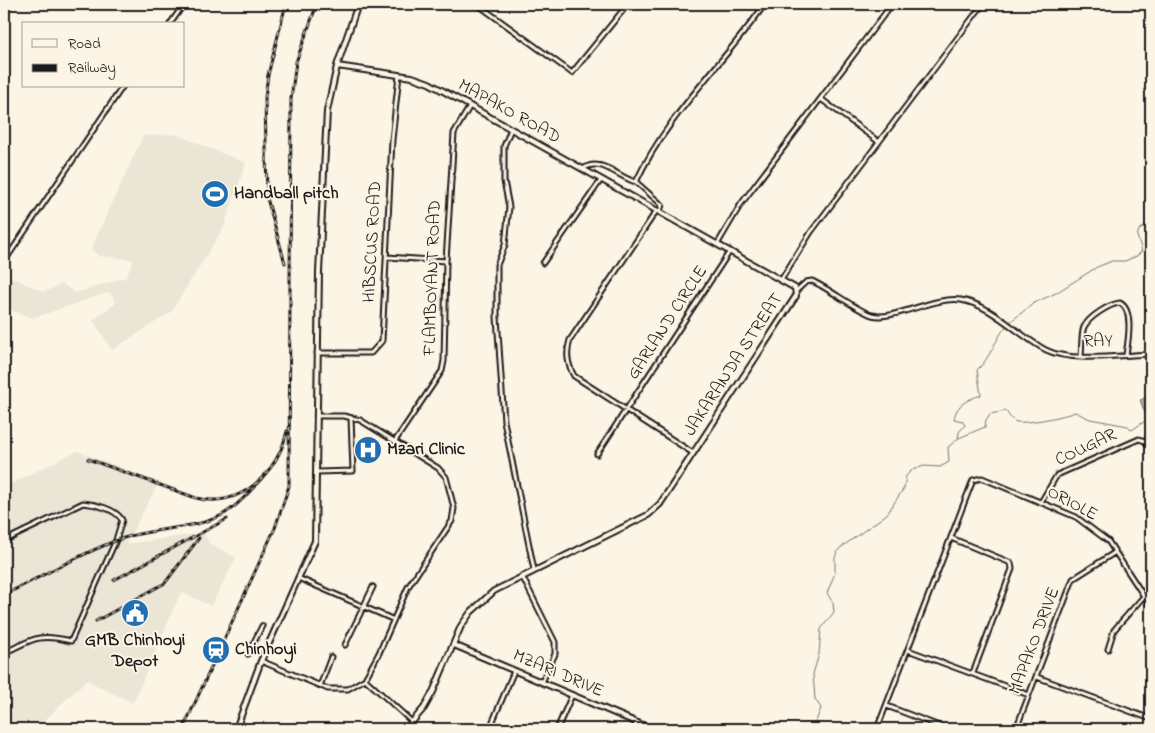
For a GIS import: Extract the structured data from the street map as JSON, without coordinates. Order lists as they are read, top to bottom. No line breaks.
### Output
{"streets":{"street":["MAPAKO ROAD","HIBSCUS ROAD","FLAMBOYANT ROAD","GARLAND CIRCLE","RAY","JAKARANDA STREAT","COUGAR","ORIOLE","MAPAKO DRIVE","MZARI DRIVE"]},"crossings":[["MAPAKO ROAD","HIBSCUS ROAD"],["MAPAKO ROAD","FLAMBOYANT ROAD"],["MAPAKO ROAD","GARLAND CIRCLE"],["MAPAKO ROAD","RAY"],["MAPAKO ROAD","JAKARANDA STREAT"],["RAY","JAKARANDA STREAT"],["JAKARANDA STREAT","MZARI DRIVE"],["COUGAR","ORIOLE"],["ORIOLE","MAPAKO DRIVE"]],"places":{"sports":["Handball pitch"],"hospital":["Mzari Clinic"],"public building":["GMB Chinhoyi Depot"],"station":["Chinhoyi"]},"legend":["Road","Railway"]}
